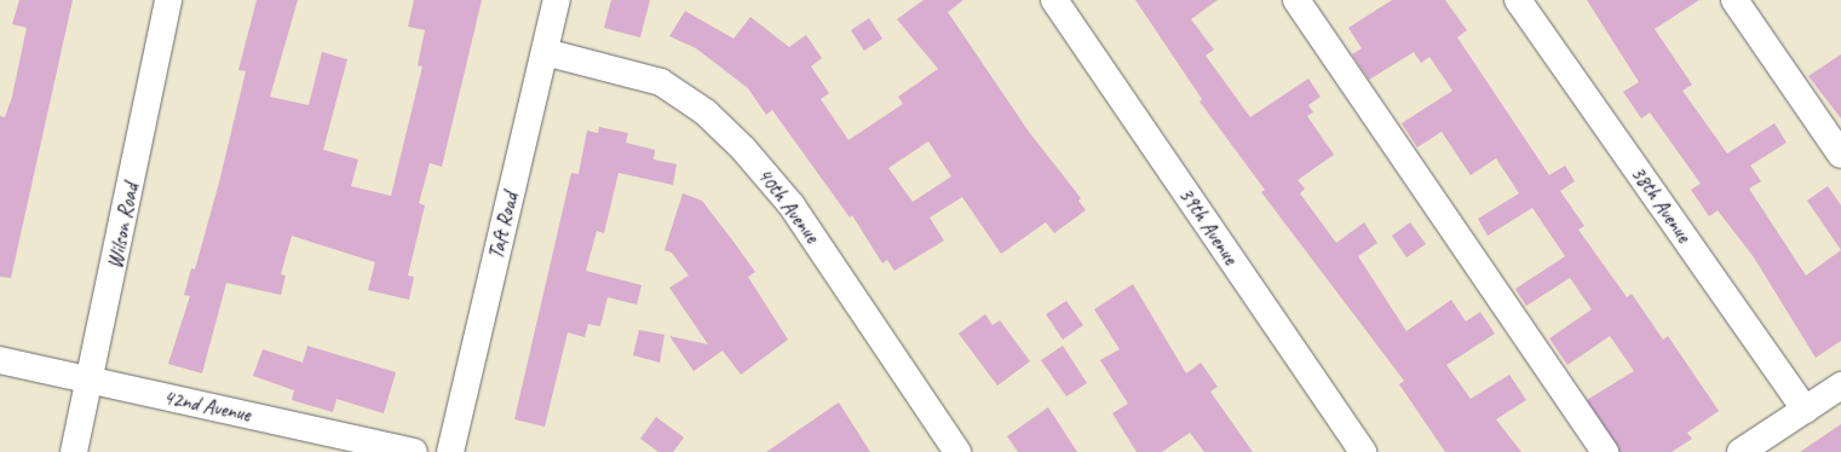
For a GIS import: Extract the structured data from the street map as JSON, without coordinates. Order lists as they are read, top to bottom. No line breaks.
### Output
{"streets":{"street":["38th Avenue","40th Avenue","Wilson Road","Taft Road","39th Avenue","42nd Avenue"]},"crossings":[["40th Avenue","Taft Road"],["Wilson Road","42nd Avenue"]]}
